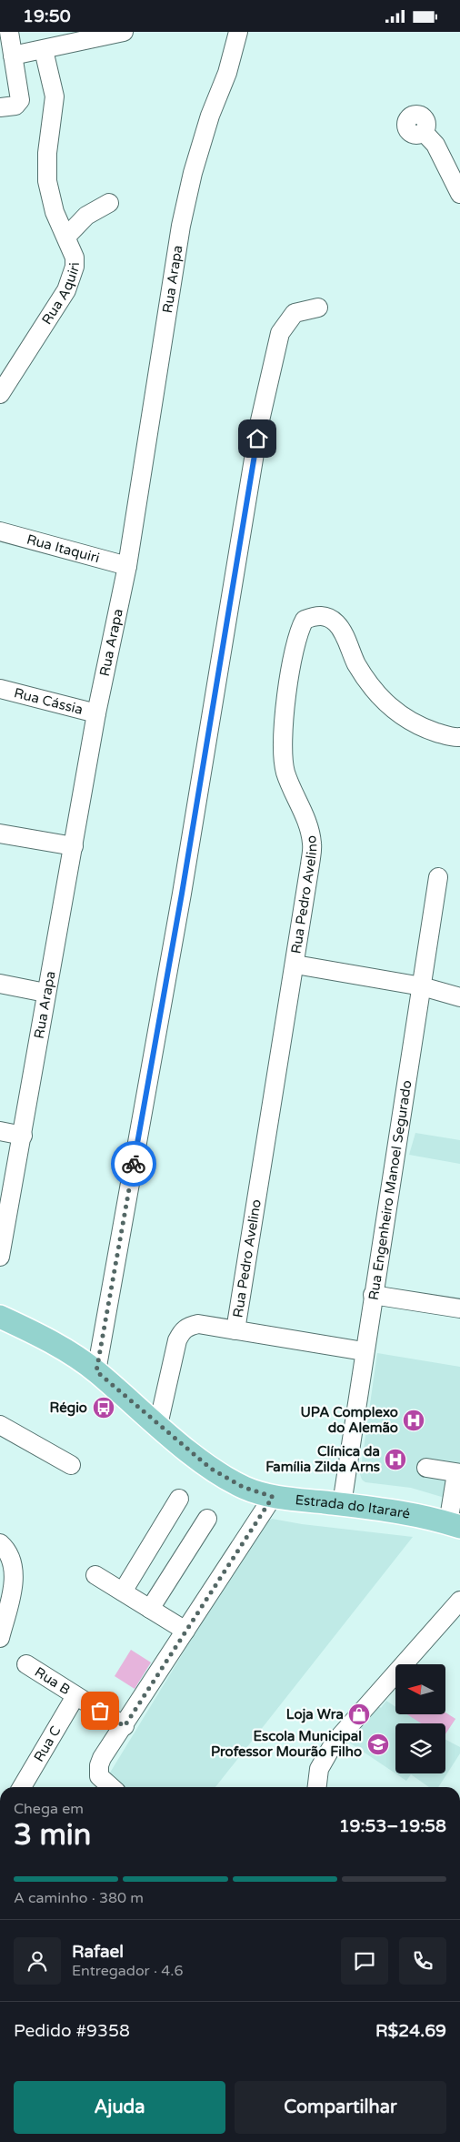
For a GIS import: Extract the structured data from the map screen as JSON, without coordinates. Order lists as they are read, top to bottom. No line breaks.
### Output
{"streets":{"main road":["Estrada do Itararé"],"street":["Rua Arapa","Rua Aquiri","Rua Itaquiri","Rua Cássia","Rua Pedro Avelino","Rua Engenheiro Manoel Segurado","Rua B","Rua C"]},"crossings":[["Rua Arapa","Rua Itaquiri"],["Rua Arapa","Rua Cássia"],["Rua Engenheiro Manoel Segurado","Estrada do Itararé"],["Rua B","Rua C"]],"places":{"bus stop":["Régio"],"hospital":["UPA Complexo do Alemão","Clínica da Família Zilda Arns"],"shop":["Loja Wra"],"school or university":["Escola Municipal Professor Mourão Filho"]},"north":"left","page":{"status":"19:50","heading":["3 min","Chega em","19:53–19:58"],"panel":["Rafael","Entregador · 4.6","Pedido #9358","R$24.69"],"bar":"A caminho · 380 m","buttons":["Ajuda","Compartilhar"]}}
